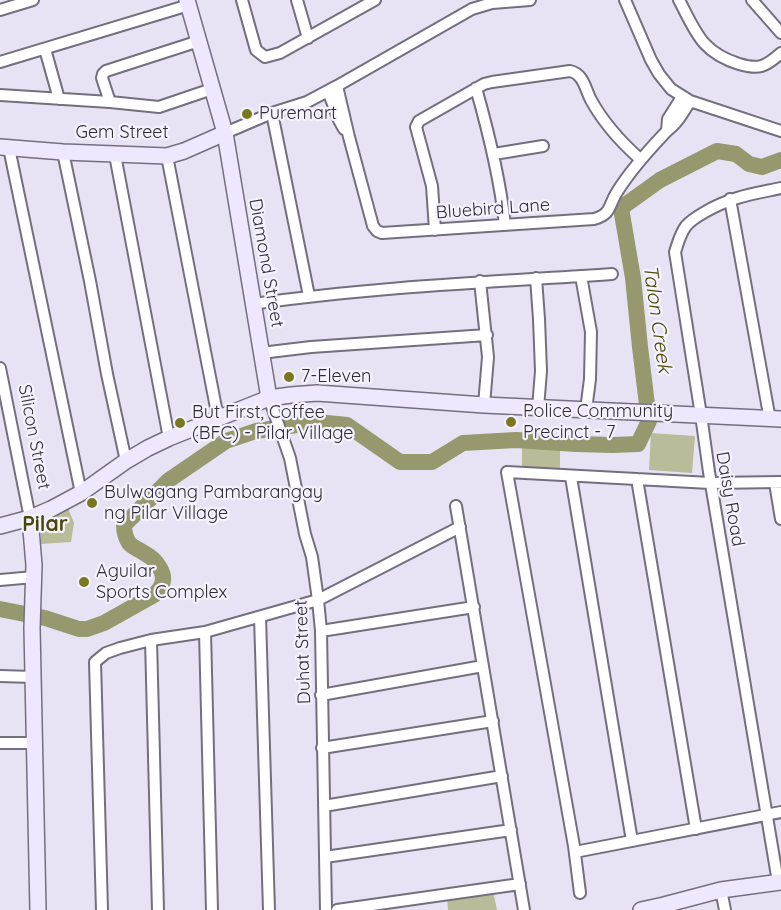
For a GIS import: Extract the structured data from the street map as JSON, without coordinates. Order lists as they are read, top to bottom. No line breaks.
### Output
{"streets":{"street":["Gem Street","Bluebird Lane","Diamond Street","Silicon Street","Daisy Road","Duhat Street"]},"crossings":[["Gem Street","Bluebird Lane"],["Gem Street","Diamond Street"],["Diamond Street","Duhat Street"]],"districts":["Pilar"],"water":["Talon Creek"],"places":["Puremart","7-Eleven","Police Community Precinct - 7","But First, Coffee (BFC) - Pilar Village","Bulwagang Pambarangay ng Pilar Village","Aguilar Sports Complex"]}
